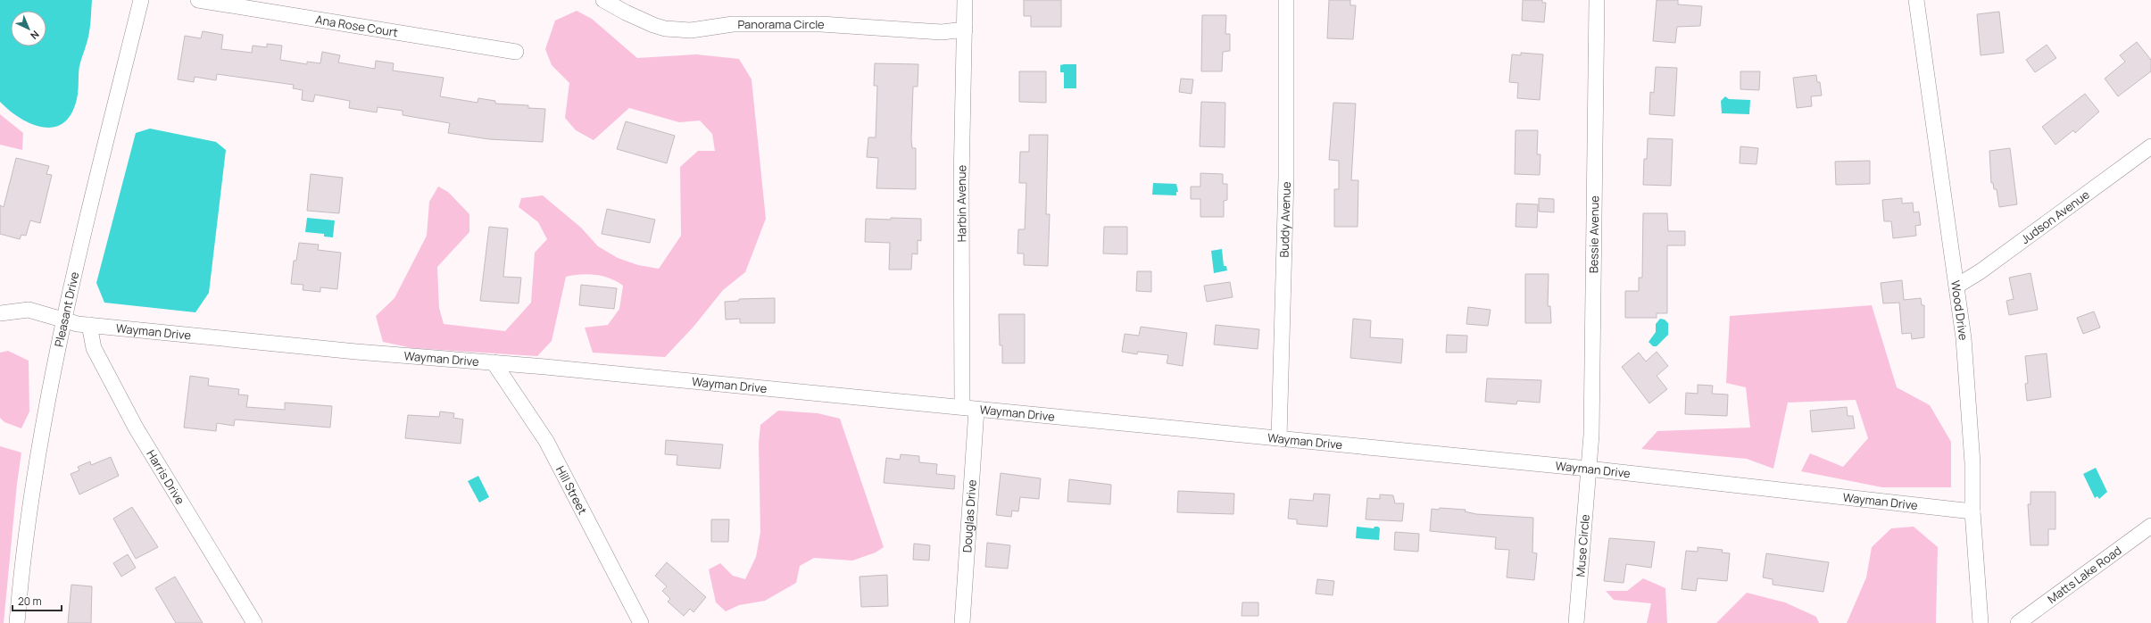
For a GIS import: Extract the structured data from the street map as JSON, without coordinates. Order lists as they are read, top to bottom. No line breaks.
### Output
{"streets":{"street":["Panorama Circle","Ana Rose Court","Harbin Avenue","Judson Avenue","Buddy Avenue","Bessie Avenue","Pleasant Drive","Wood Drive","Wayman Drive","Harris Drive","Hill Street","Douglas Drive","Muse Circle","Matts Lake Road"]},"crossings":[["Panorama Circle","Harbin Avenue"],["Harbin Avenue","Wayman Drive"],["Judson Avenue","Wood Drive"],["Buddy Avenue","Wayman Drive"],["Bessie Avenue","Wayman Drive"],["Bessie Avenue","Muse Circle"],["Pleasant Drive","Wayman Drive"],["Wood Drive","Wayman Drive"],["Wayman Drive","Harris Drive"],["Wayman Drive","Hill Street"],["Wayman Drive","Douglas Drive"],["Wayman Drive","Muse Circle"]],"scale_bar":"20 m","north":"bottom right"}
